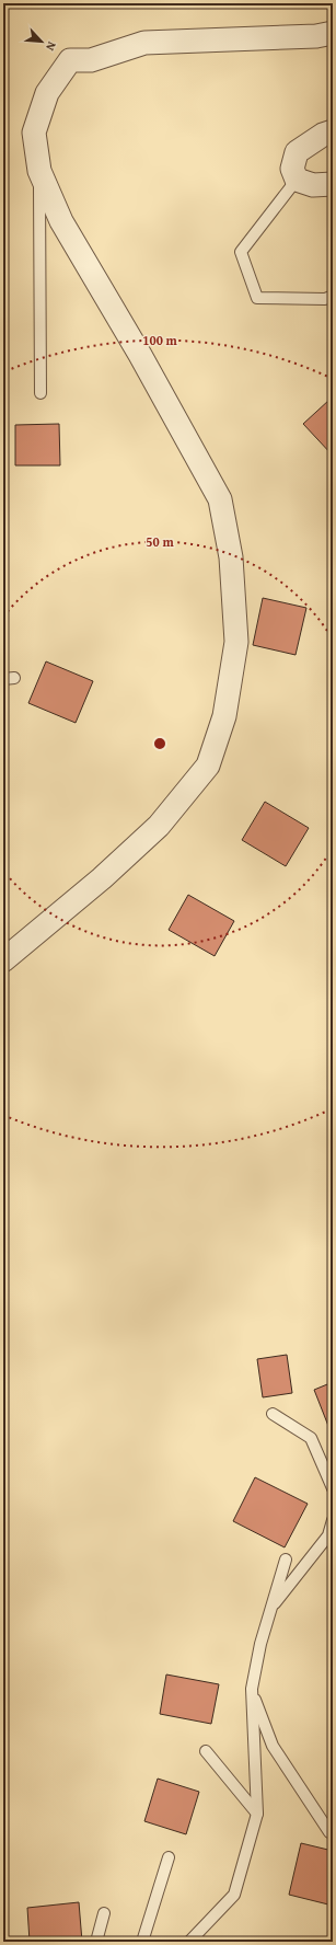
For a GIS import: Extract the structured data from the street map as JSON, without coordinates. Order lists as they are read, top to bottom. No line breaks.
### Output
{"north":"bottom right","rings":["100 m","50 m"]}
